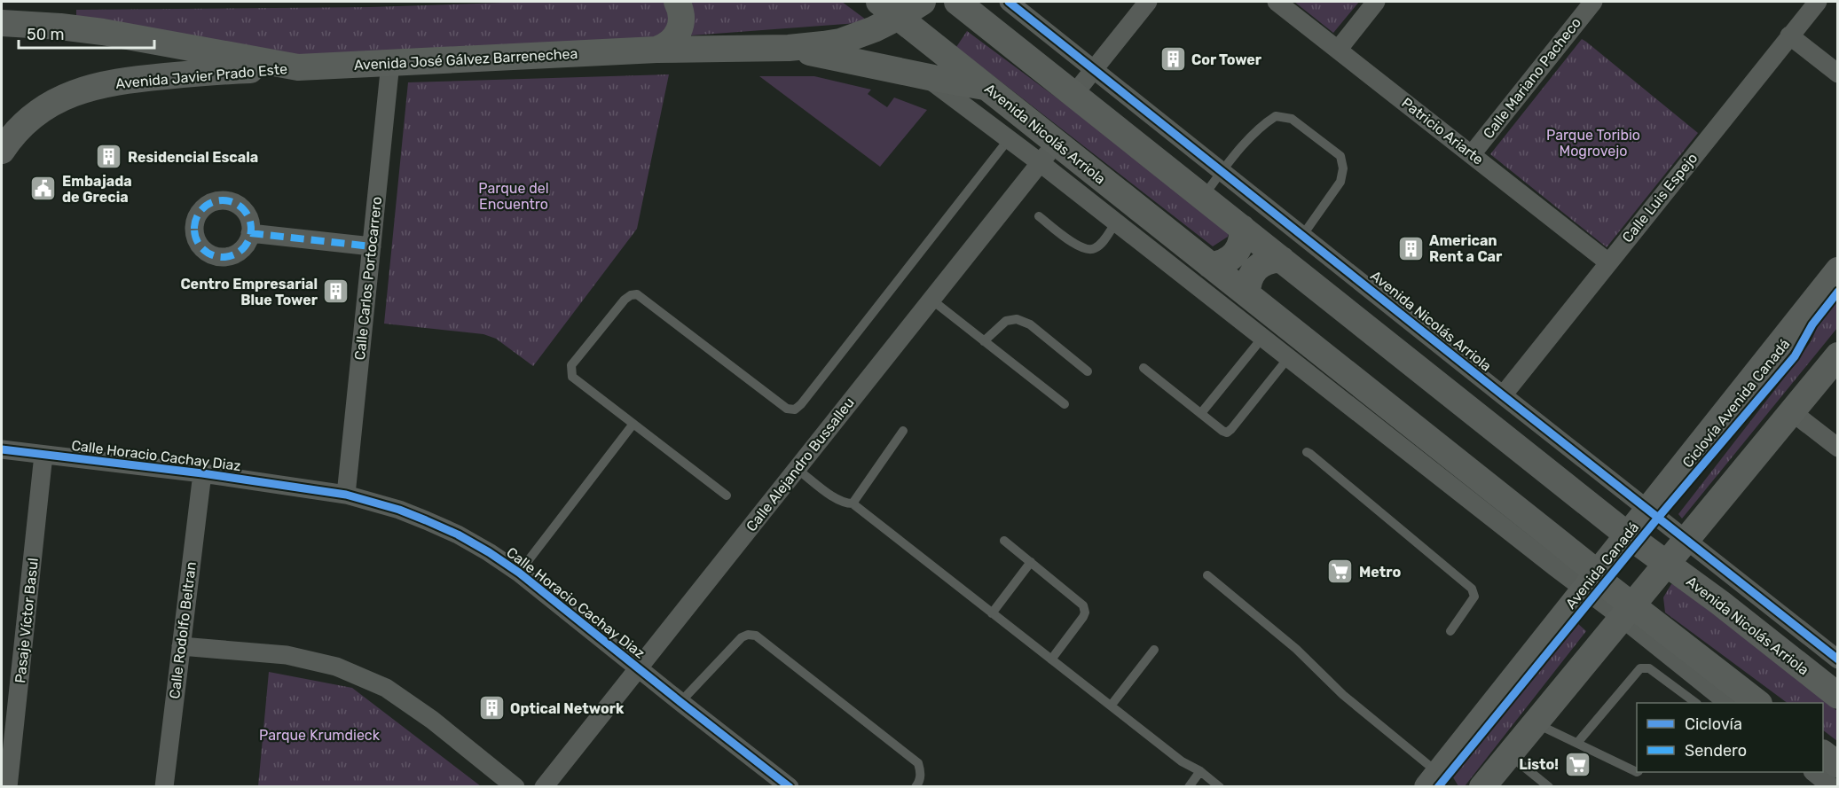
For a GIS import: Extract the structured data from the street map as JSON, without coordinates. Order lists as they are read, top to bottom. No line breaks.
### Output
{"streets":{"main road":["Avenida José Gálvez Barrenechea","Avenida Javier Prado Este","Avenida Nicolás Arriola","Avenida Canadá"],"street":["Calle Mariano Pacheco","Patricio Ariarte","Calle Luis Espejo","Calle Carlos Portocarrero","Calle Horacio Cachay Diaz","Calle Alejandro Bussalleu","Pasaje Víctor Basul","Calle Rodolfo Beltran"],"cycle path":["Ciclovía Avenida Canadá"]},"crossings":[["Avenida José Gálvez Barrenechea","Avenida Javier Prado Este"],["Avenida José Gálvez Barrenechea","Avenida Nicolás Arriola"],["Avenida José Gálvez Barrenechea","Calle Carlos Portocarrero"],["Calle Mariano Pacheco","Patricio Ariarte"],["Patricio Ariarte","Calle Luis Espejo"],["Avenida Nicolás Arriola","Calle Luis Espejo"],["Avenida Nicolás Arriola","Calle Alejandro Bussalleu"],["Avenida Nicolás Arriola","Avenida Canadá"],["Calle Carlos Portocarrero","Calle Horacio Cachay Diaz"],["Calle Horacio Cachay Diaz","Calle Alejandro Bussalleu"],["Calle Horacio Cachay Diaz","Pasaje Víctor Basul"],["Calle Horacio Cachay Diaz","Calle Rodolfo Beltran"]],"parks":["Parque Toribio Mogrovejo","Parque del Encuentro","Parque Krumdieck"],"places":{"building":["Cor Tower","Residencial Escala","American Rent a Car","Centro Empresarial Blue Tower","Optical Network"],"public building":["Embajada de Grecia"],"supermarket":["Metro","Listo!"]},"legend":["Ciclovía","Sendero"],"scale_bar":"50 m"}
